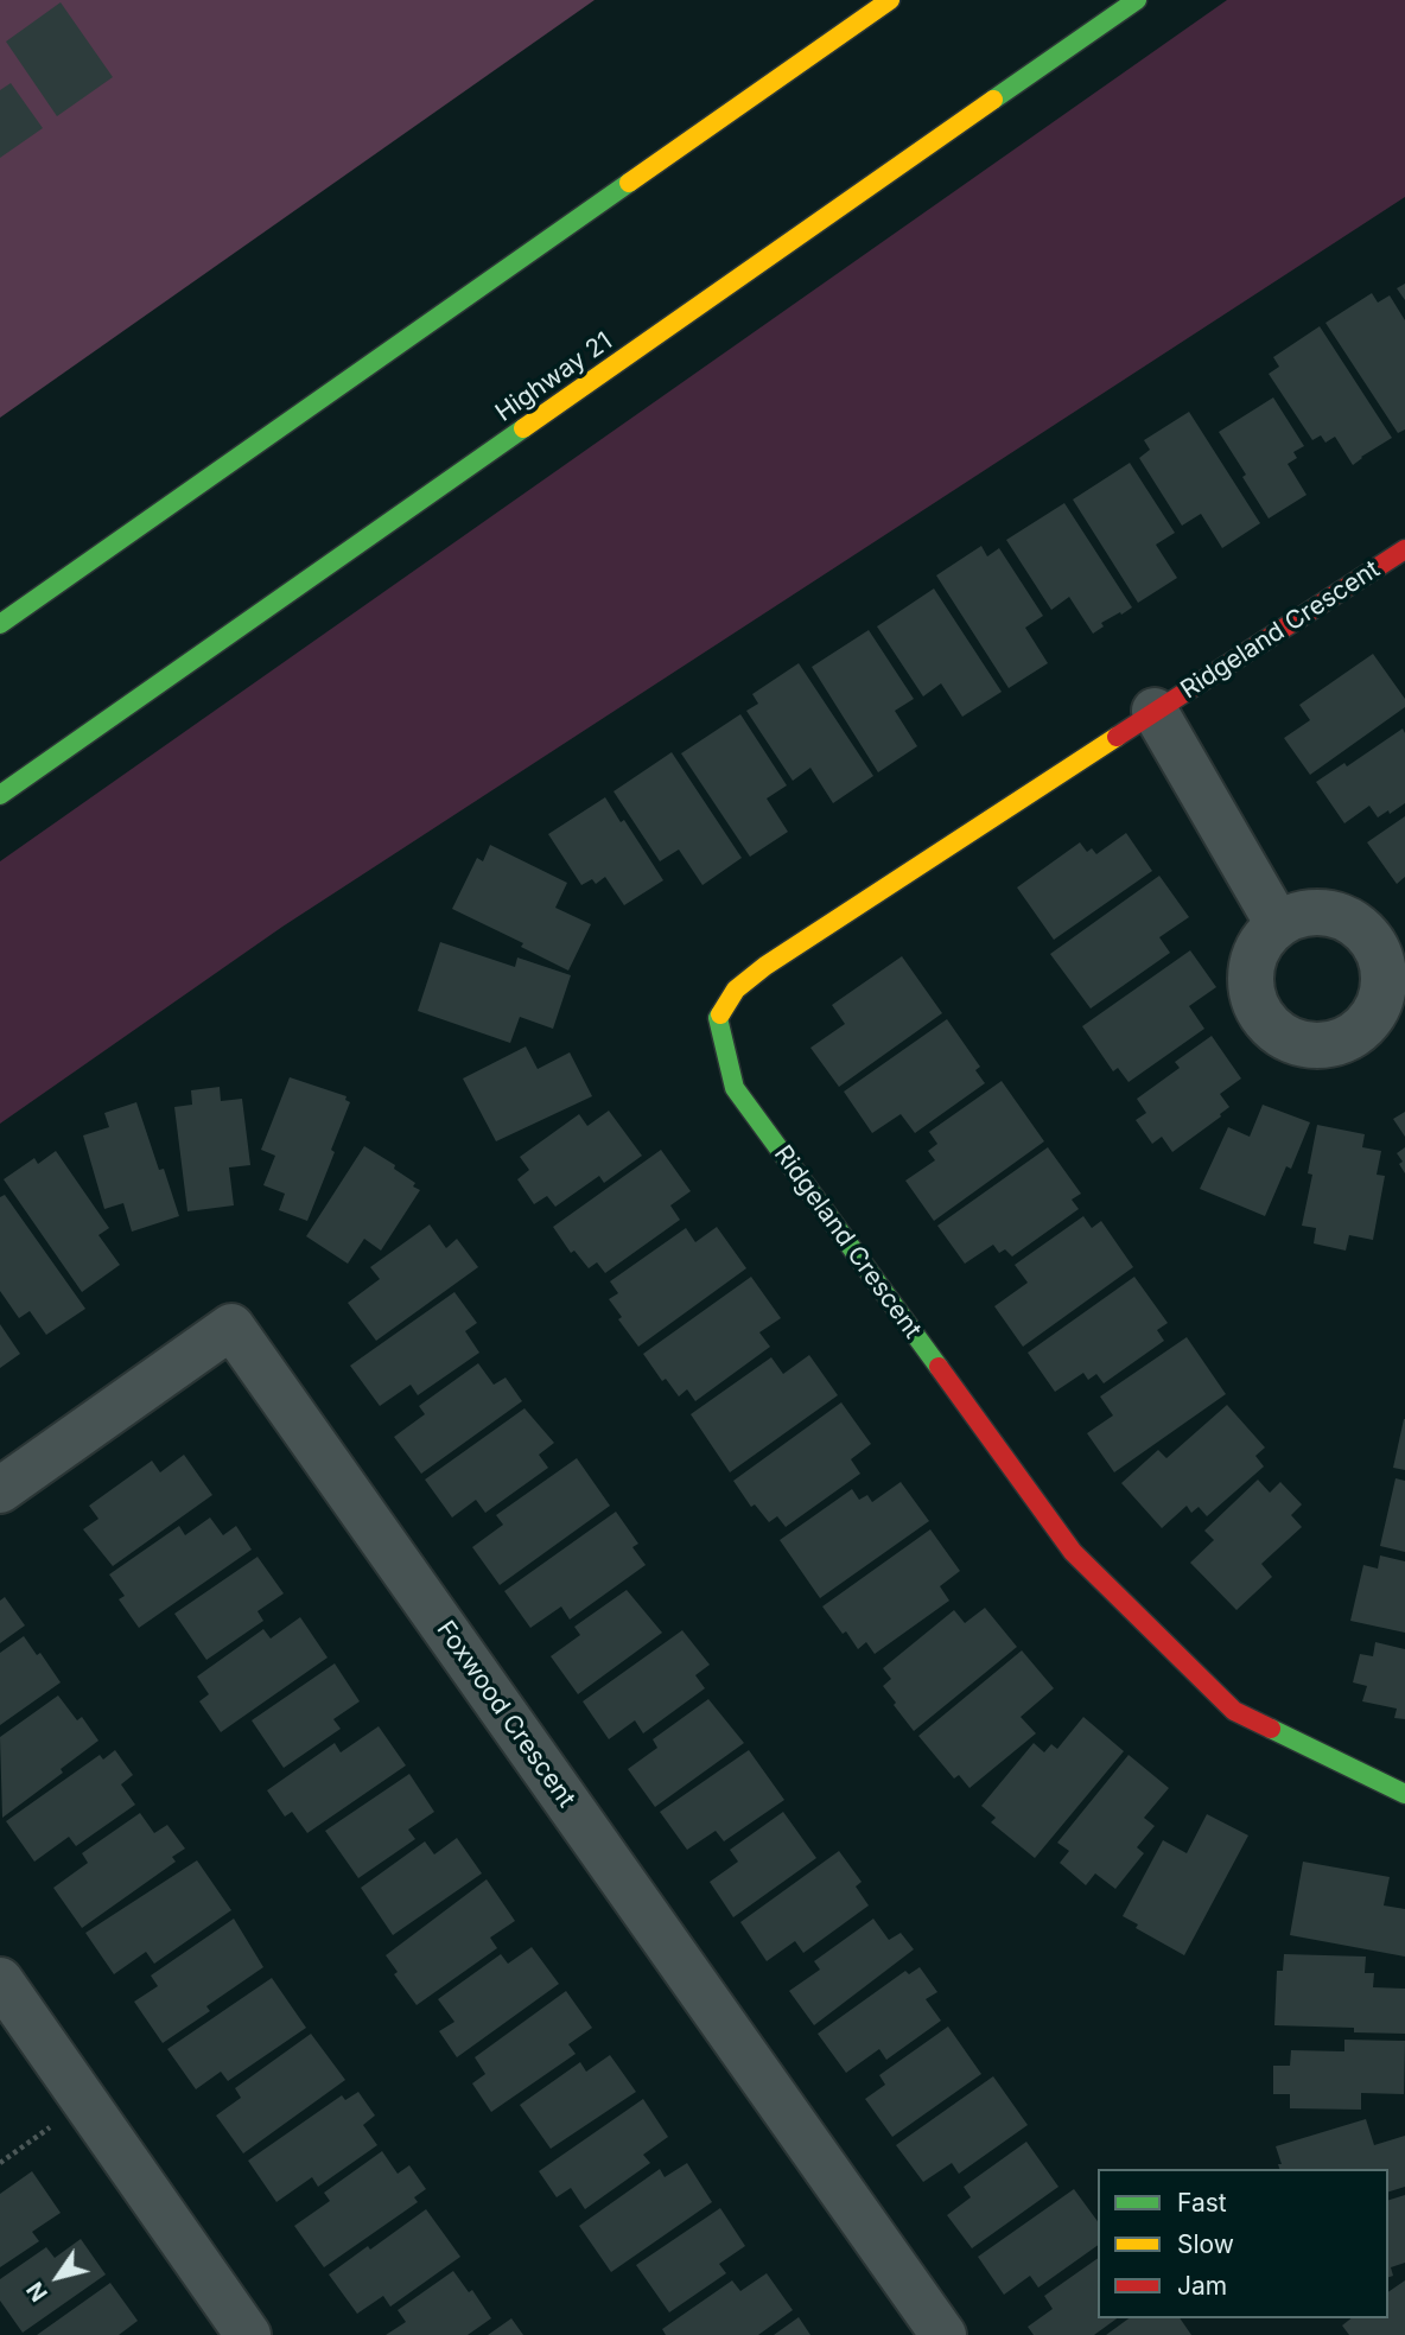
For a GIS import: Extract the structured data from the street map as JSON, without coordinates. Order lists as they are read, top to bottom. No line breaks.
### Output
{"streets":{"main road":["Highway 21","Ridgeland Crescent"],"street":["Foxwood Crescent"]},"legend":["Fast","Slow","Jam"],"north":"bottom left"}
